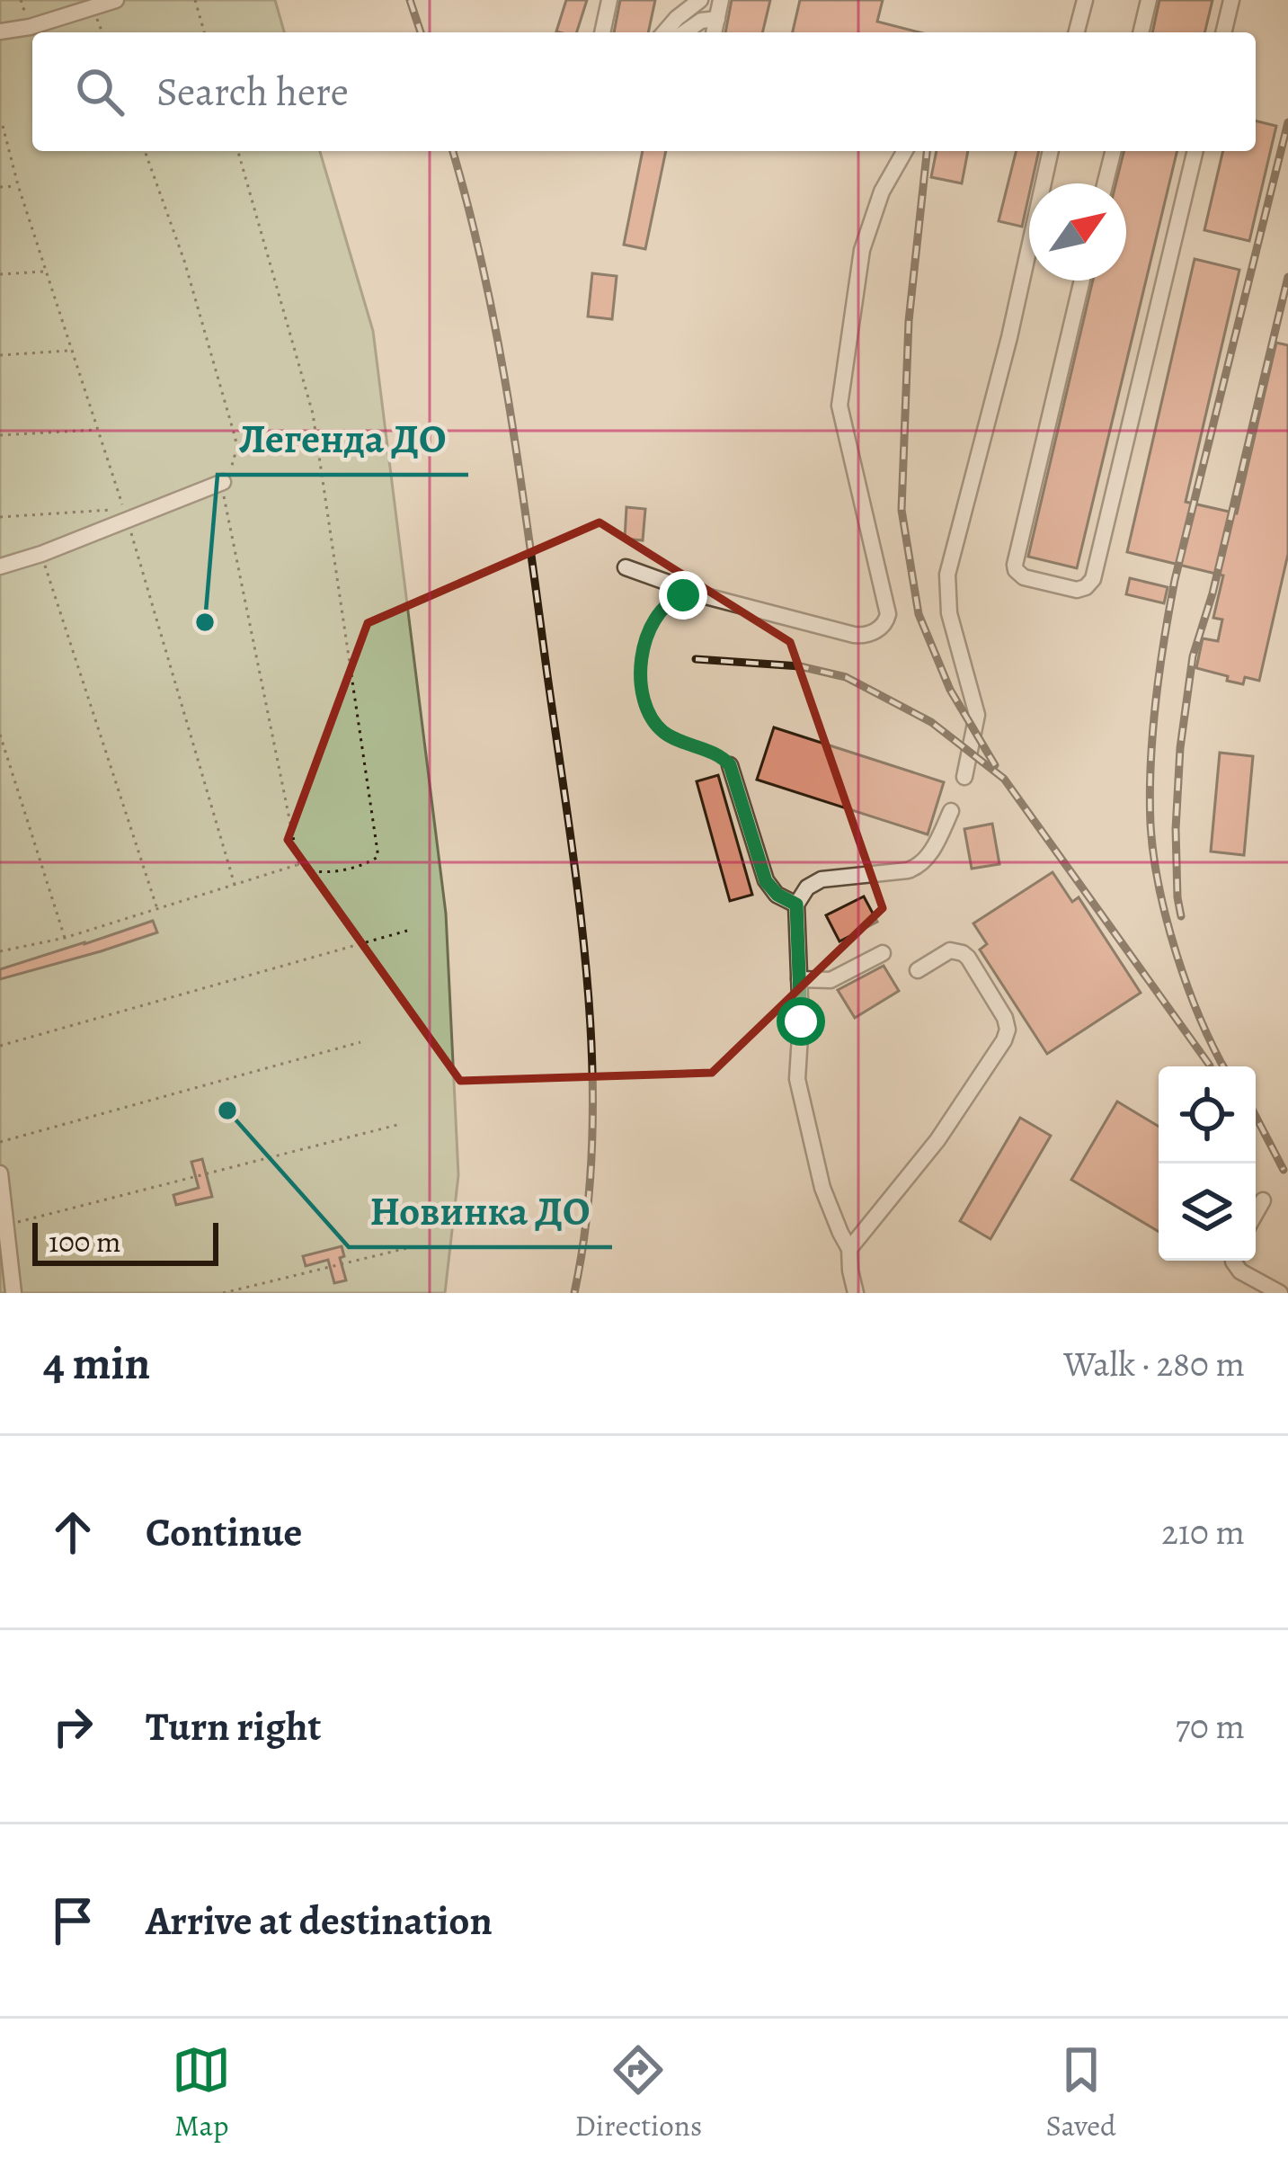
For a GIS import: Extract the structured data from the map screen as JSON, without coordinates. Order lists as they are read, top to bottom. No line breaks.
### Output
{"places":["Легенда ДО","Новинка ДО"],"scale_bar":"100 m","north":"top right","page":{"search":"Search here","scale":"100 m","heading":["4 min","Walk · 280 m"],"list":[["Continue","210 m"],["Turn right","70 m"],"Arrive at destination"],"nav":["Map","Directions","Saved"]}}
